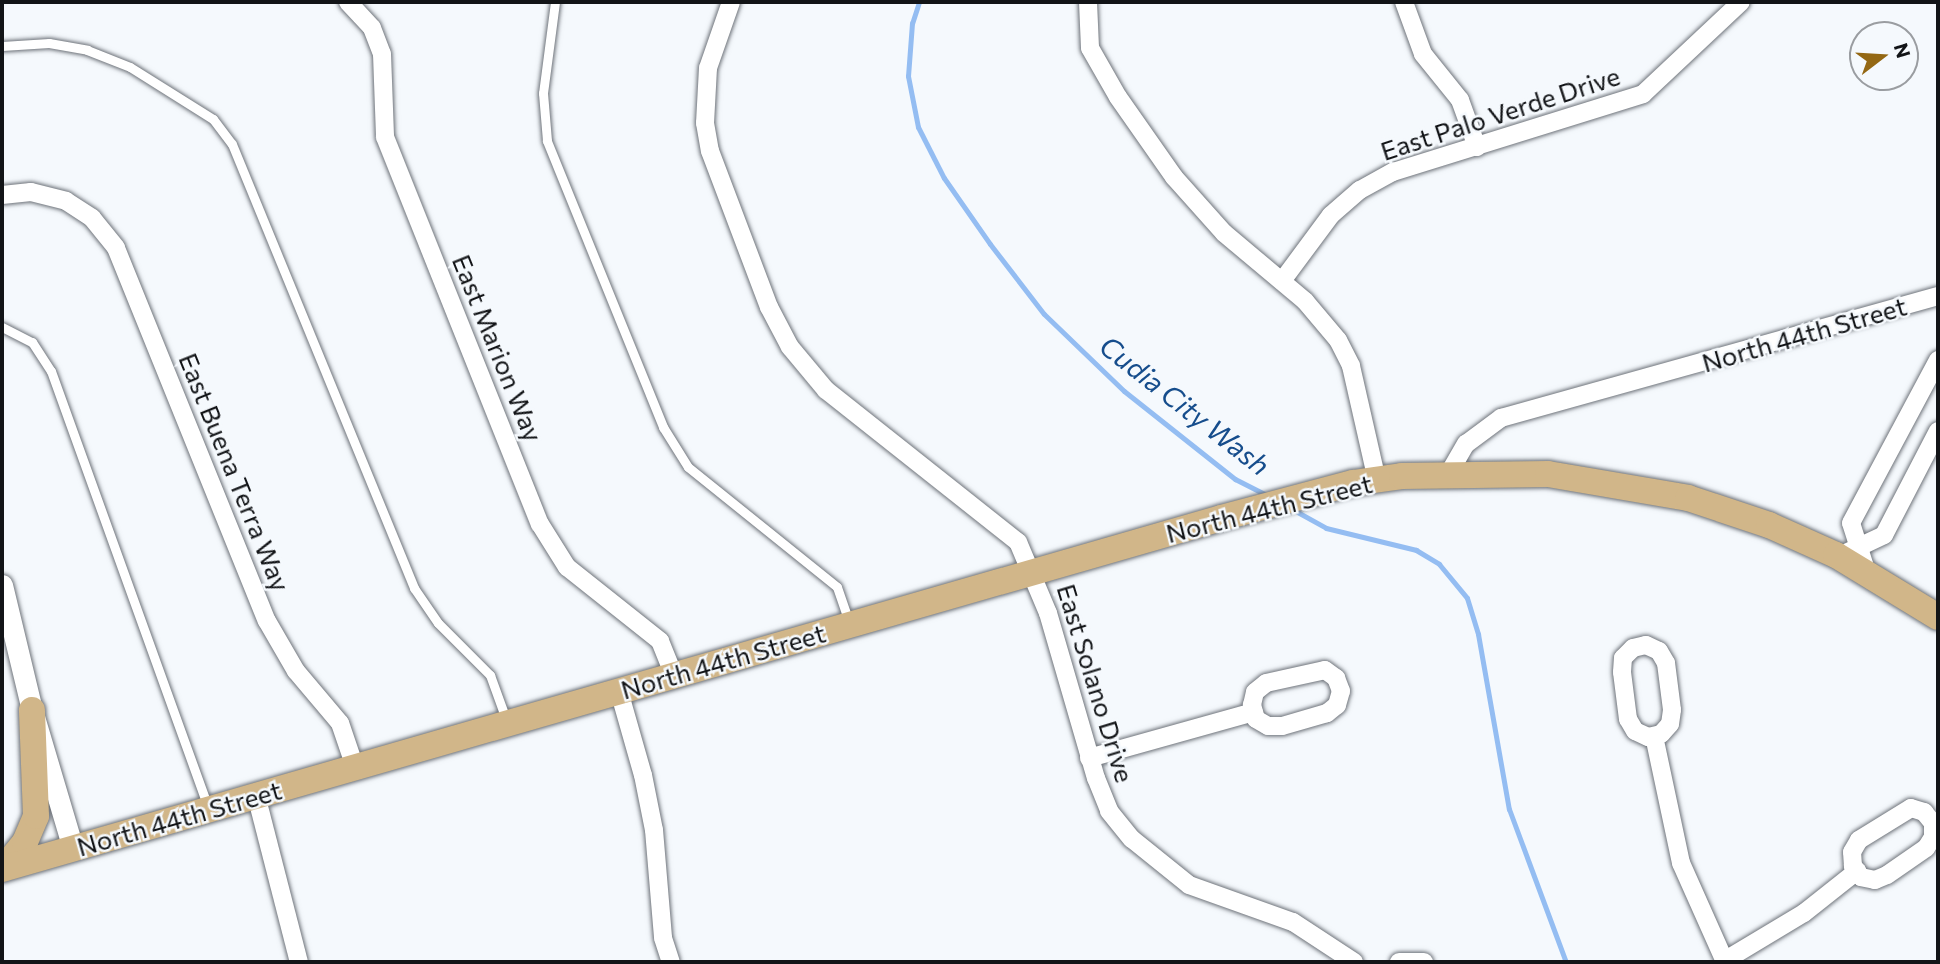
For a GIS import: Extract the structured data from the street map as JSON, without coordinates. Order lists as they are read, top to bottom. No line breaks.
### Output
{"streets":{"main road":["North 44th Street"],"street":["East Palo Verde Drive","East Marion Way","East Buena Terra Way","East Solano Drive"]},"crossings":[["North 44th Street","East Marion Way"],["North 44th Street","East Buena Terra Way"],["North 44th Street","East Solano Drive"]],"water":["Cudia City Wash"],"north":"right"}
